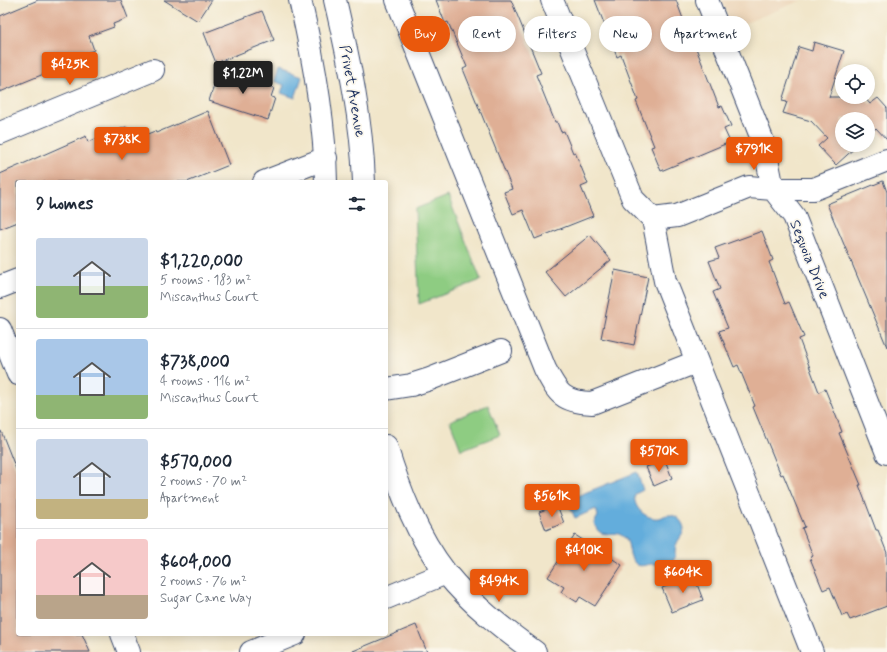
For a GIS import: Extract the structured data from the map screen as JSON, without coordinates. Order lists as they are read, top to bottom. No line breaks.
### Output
{"streets":{"street":["Privet Avenue","Sequoia Drive"]},"page":{"chip":["Buy","Rent","Filters","New","Apartment"],"price":["$425K","$1.22M","$738K","$791K","$570K","$561K","$410K","$604K","$494K"],"heading":"9 homes","list":[{"name":"$1,220,000","note":"5 rooms · 183 m² · Miscanthus Court"},{"name":"$738,000","note":"4 rooms · 116 m² · Miscanthus Court"},{"name":"$570,000","note":"2 rooms · 70 m² · Apartment"},{"name":"$604,000","note":"2 rooms · 76 m² · Sugar Cane Way"}]}}
